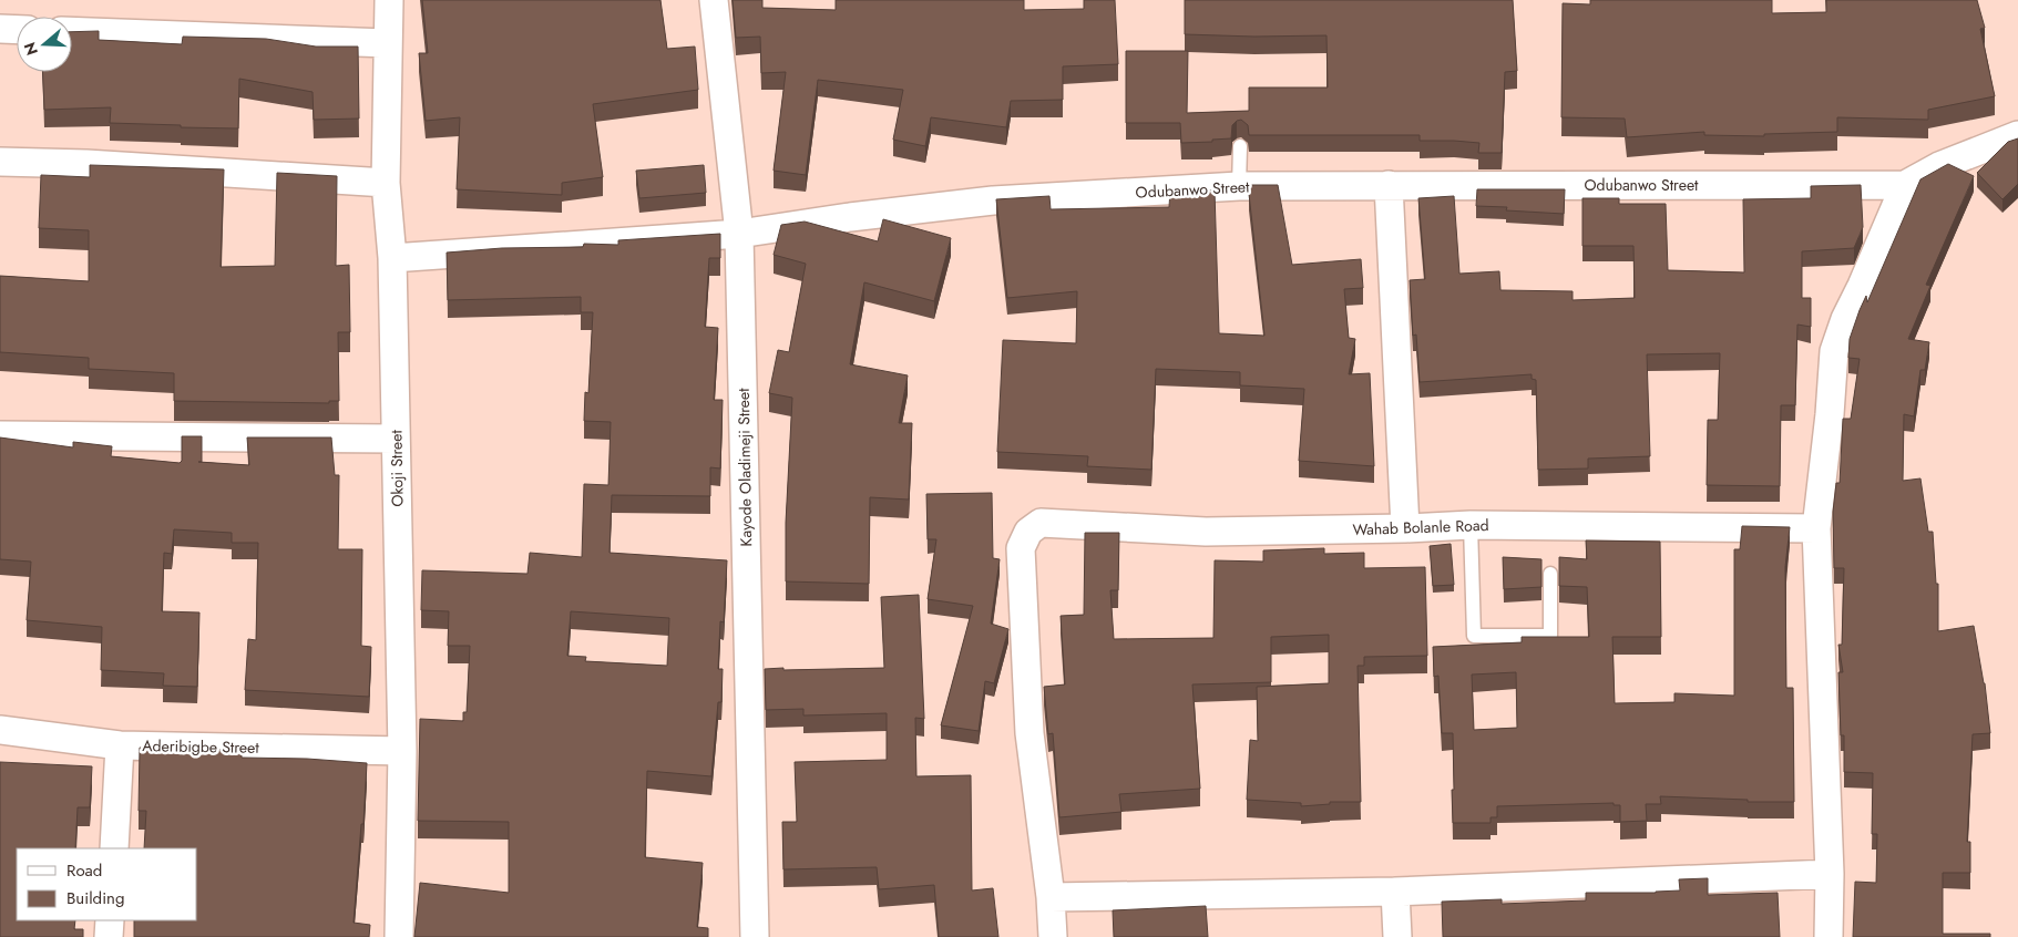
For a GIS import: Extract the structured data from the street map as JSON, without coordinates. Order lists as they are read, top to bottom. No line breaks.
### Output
{"streets":{"street":["Odubanwo Street","Kayode Oladimeji Street","Okoji Street","Wahab Bolanle Road","Aderibigbe Street"]},"crossings":[["Odubanwo Street","Kayode Oladimeji Street"],["Odubanwo Street","Okoji Street"],["Okoji Street","Aderibigbe Street"]],"legend":["Road","Building"],"north":"left"}
